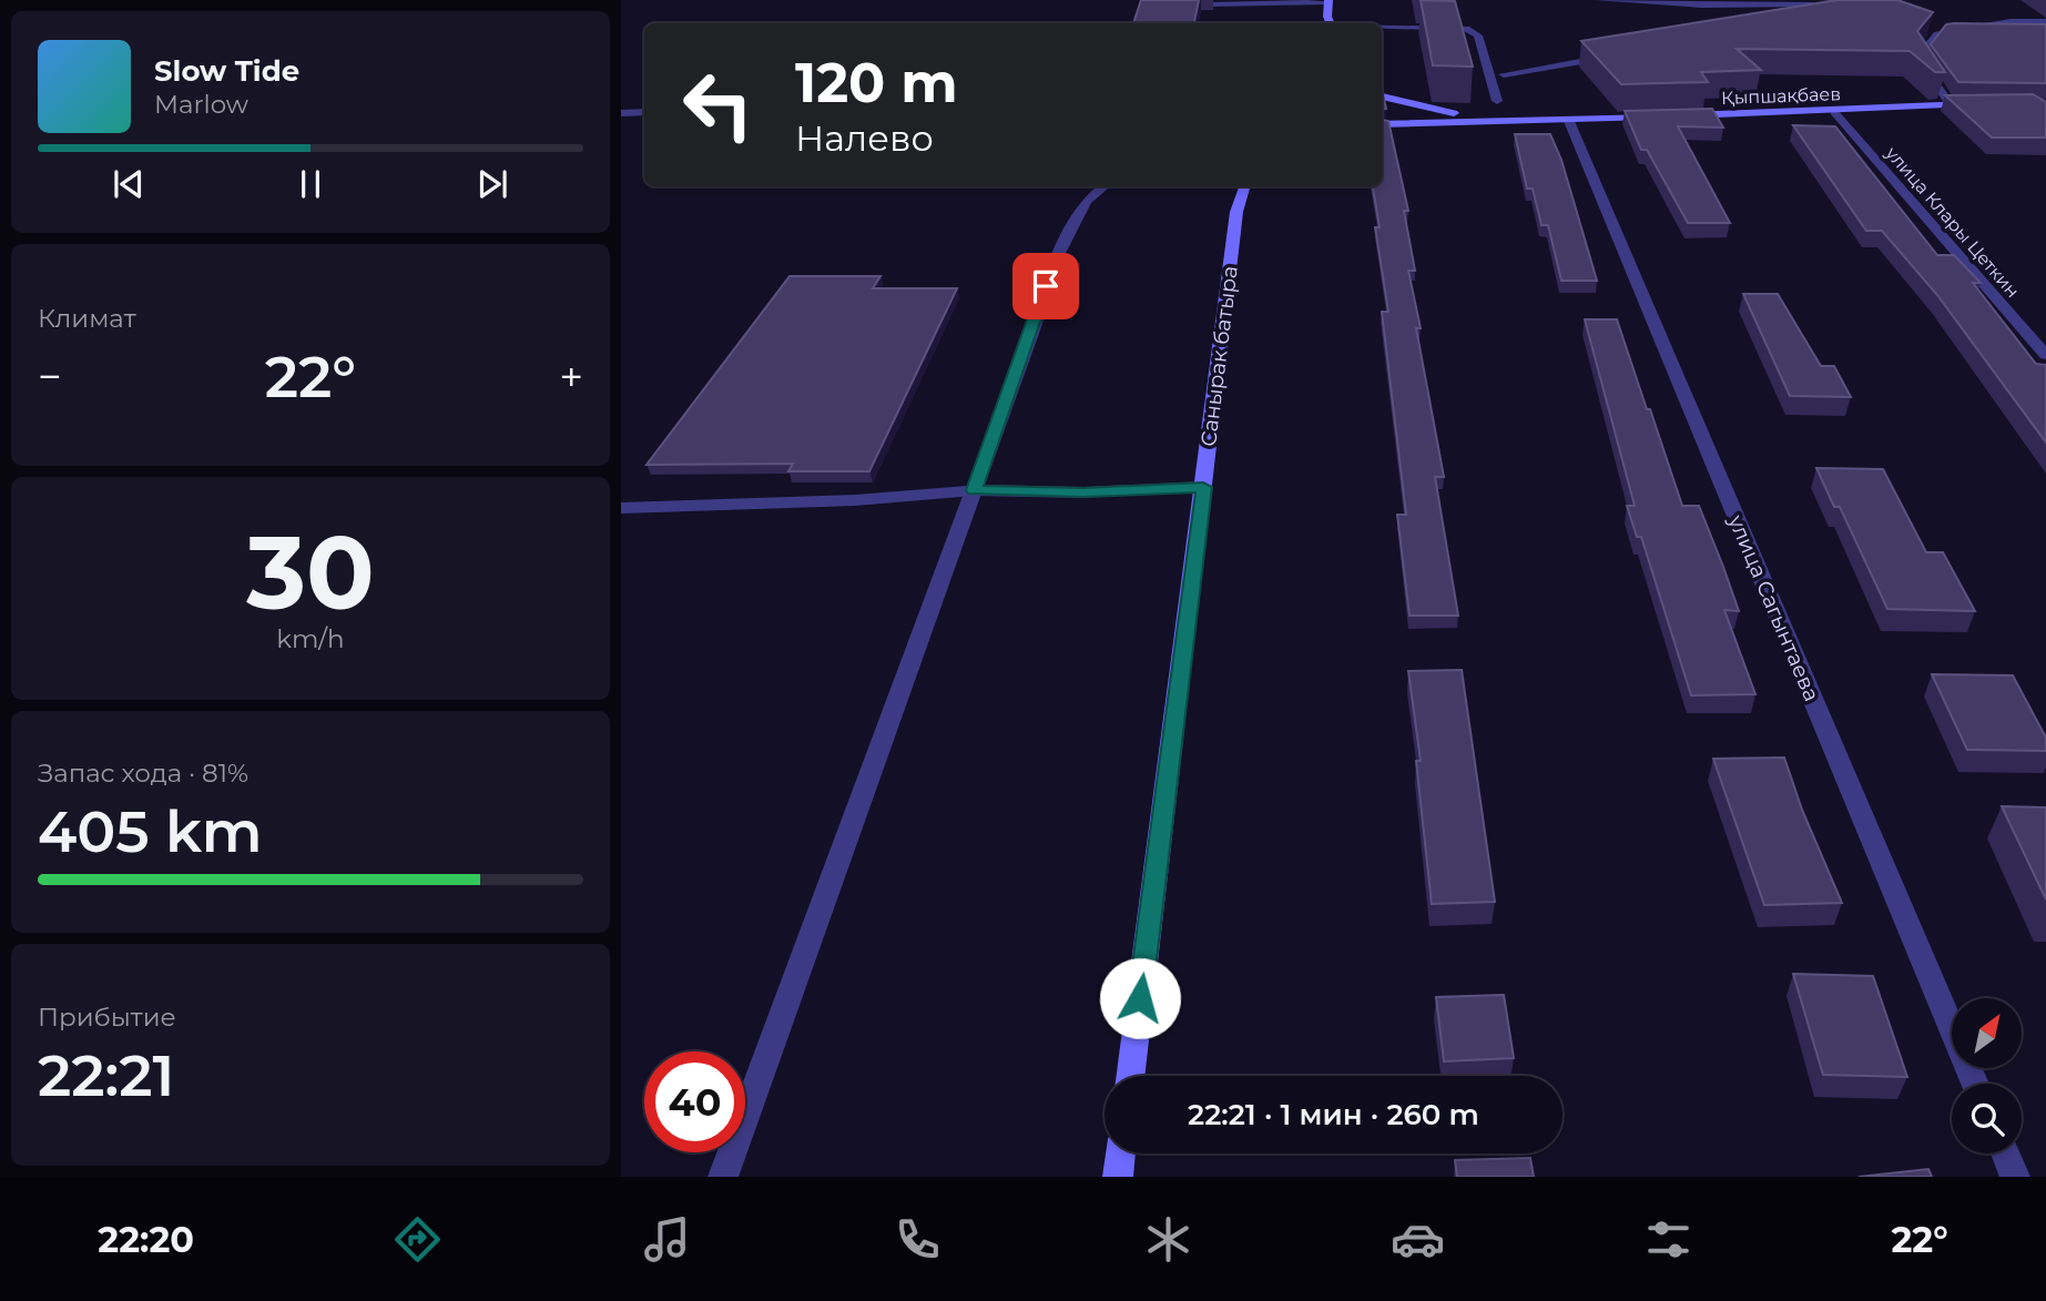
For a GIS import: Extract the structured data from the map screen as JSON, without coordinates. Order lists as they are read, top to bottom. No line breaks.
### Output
{"streets":{"street":["Қыпшақбаев","улица Клары Цеткин","Санырак батыра","улица Сагынтаева"]},"crossings":[["Қыпшақбаев","улица Клары Цеткин"]],"north":"top right","page":{"turn":["120 m","Налево"],"song":["Slow Tide","Marlow"],"tile":["Климат",["30","km/h"],["Запас хода · 81%","405 km"],["Прибытие","22:21"]],"heat":["−","22°","+"],"limit":"40","trip":"22:21 · 1 мин · 260 m","tabs":["22:20","22°"]}}
